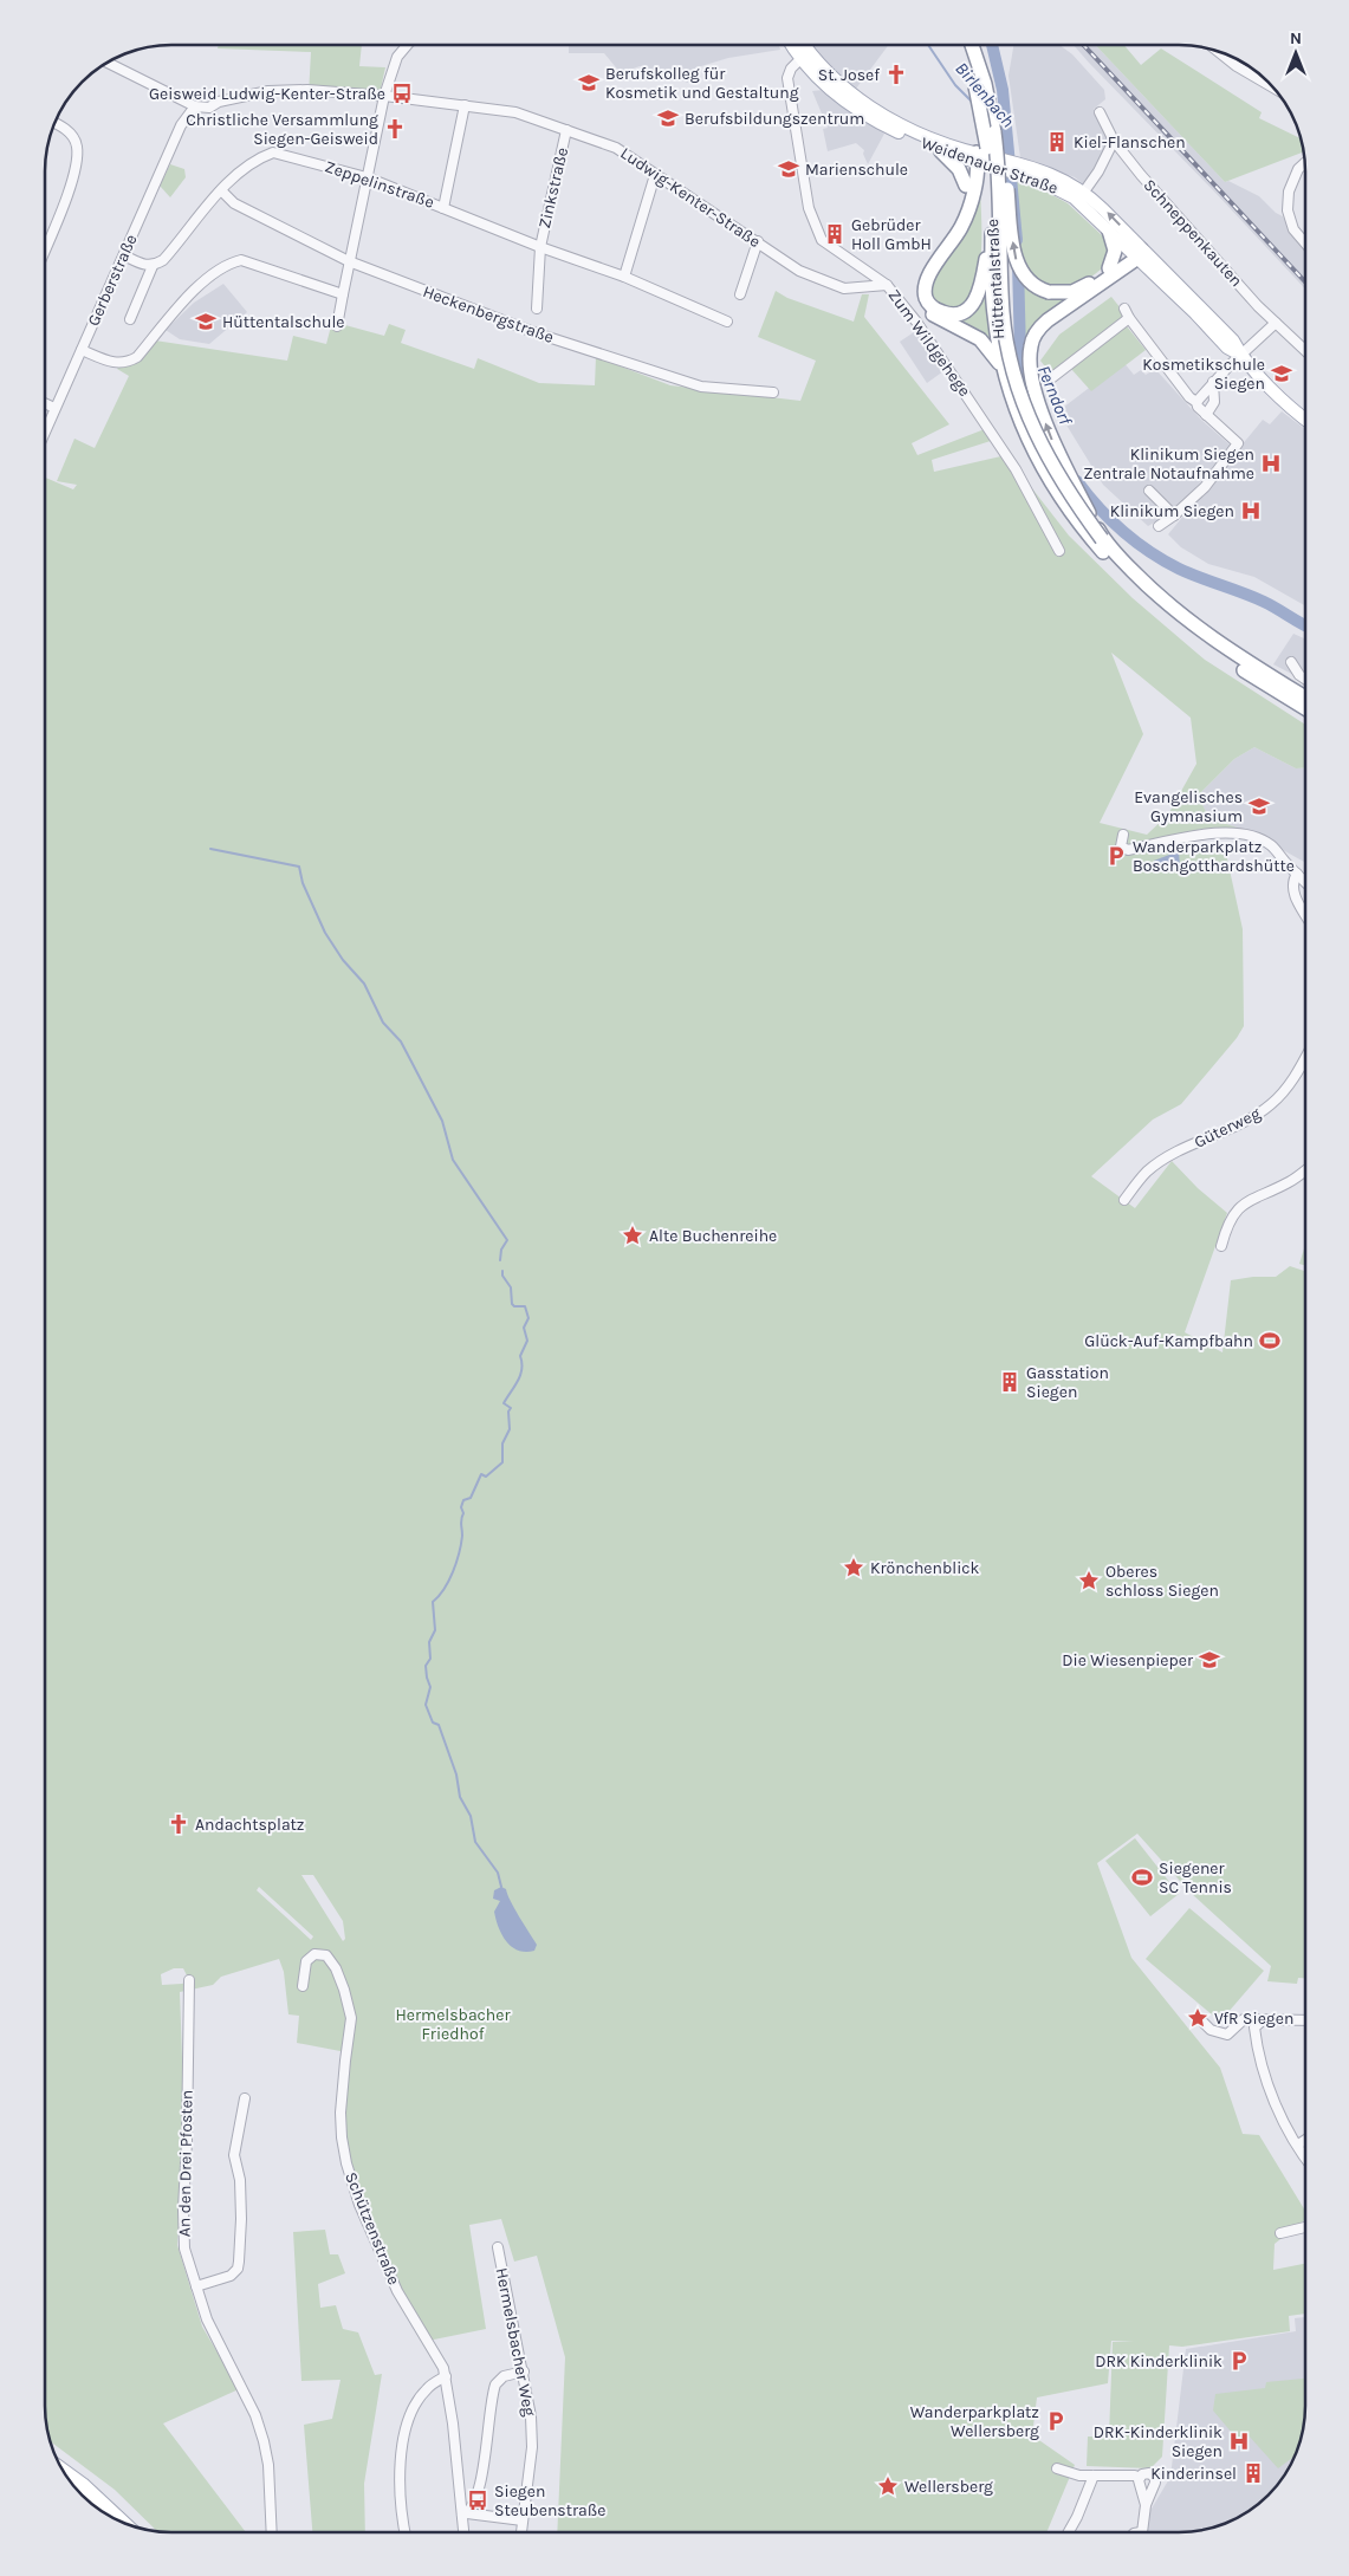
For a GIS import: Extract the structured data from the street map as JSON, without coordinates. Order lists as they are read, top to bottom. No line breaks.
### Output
{"streets":{"highway":["Hüttentalstraße"],"main road":["Weidenauer Straße"],"street":["Zeppelinstraße","Zinkstraße","Ludwig-Kenter-Straße","Schneppenkauten","Gerberstraße","Heckenbergstraße","Zum Wildgehege","Güterweg","An den Drei Pfosten","Schützenstraße","Hermelsbacher Weg"]},"crossings":[["Weidenauer Straße","Zum Wildgehege"],["Zeppelinstraße","Zinkstraße"],["Zeppelinstraße","Heckenbergstraße"],["Zinkstraße","Ludwig-Kenter-Straße"],["Ludwig-Kenter-Straße","Gerberstraße"],["Ludwig-Kenter-Straße","Zum Wildgehege"]],"water":["Birlenbach","Ferndorf"],"parks":["Hermelsbacher Friedhof"],"places":{"church":["St. Josef","Christliche Versammlung Siegen-Geisweid","Andachtsplatz"],"school or university":["Berufskolleg für Kosmetik und Gestaltung","Berufsbildungszentrum","Marienschule","Hüttentalschule","Kosmetikschule Siegen","Evangelisches Gymnasium","Die Wiesenpieper"],"bus stop":["Geisweid Ludwig-Kenter-Straße","Siegen Steubenstraße"],"building":["Kiel-Flanschen","Gebrüder Holl GmbH","Gasstation Siegen","Kinderinsel"],"hospital":["Klinikum Siegen Zentrale Notaufnahme","Klinikum Siegen","DRK-Kinderklinik Siegen"],"parking":["Wanderparkplatz Boschgotthardshütte","DRK Kinderklinik","Wanderparkplatz Wellersberg"],"place":["Alte Buchenreihe","Krönchenblick","Oberes schloss Siegen","VfR Siegen","Wellersberg"],"sports":["Glück-Auf-Kampfbahn","Siegener SC Tennis"]},"north":"top"}
